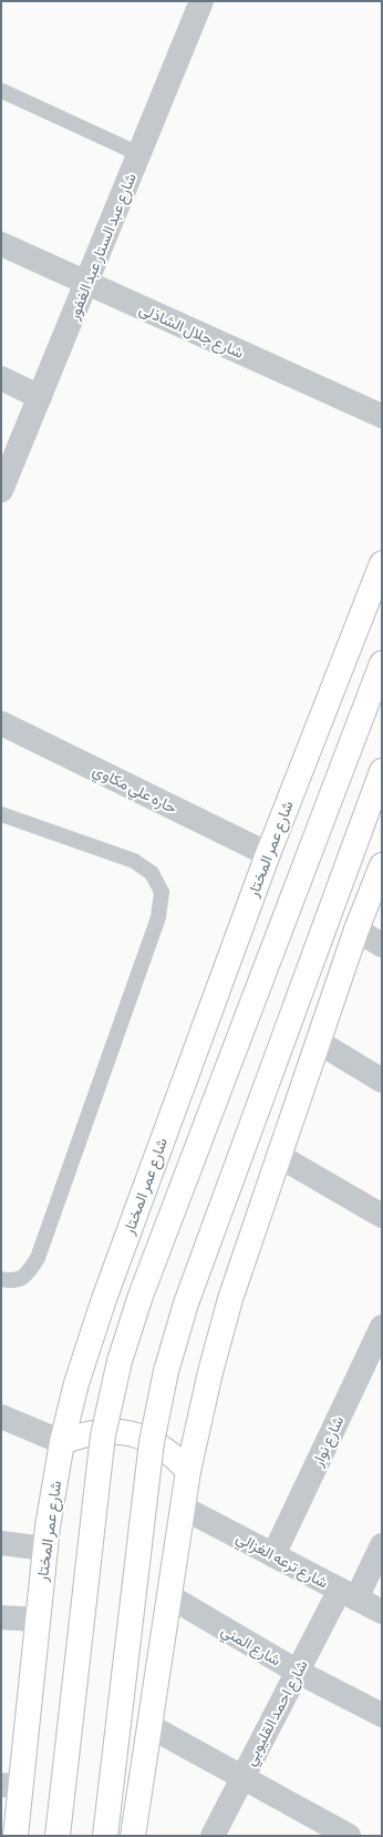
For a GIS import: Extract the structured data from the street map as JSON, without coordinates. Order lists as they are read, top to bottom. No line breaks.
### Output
{"streets":{"main road":["شارع عمر المختار"],"street":["شارع عبد الستار عبد الغفور","شارع جلال الشاذلى","حاره علي مكاوي","شارع نوار","شارع ترعه الغزالي","شارع المني","شارع احمد القليوبي"]},"crossings":[["شارع عبد الستار عبد الغفور","شارع جلال الشاذلى"],["حاره علي مكاوي","شارع عمر المختار"],["شارع نوار","شارع ترعه الغزالي"],["شارع ترعه الغزالي","شارع احمد القليوبي"],["شارع المني","شارع احمد القليوبي"]]}
